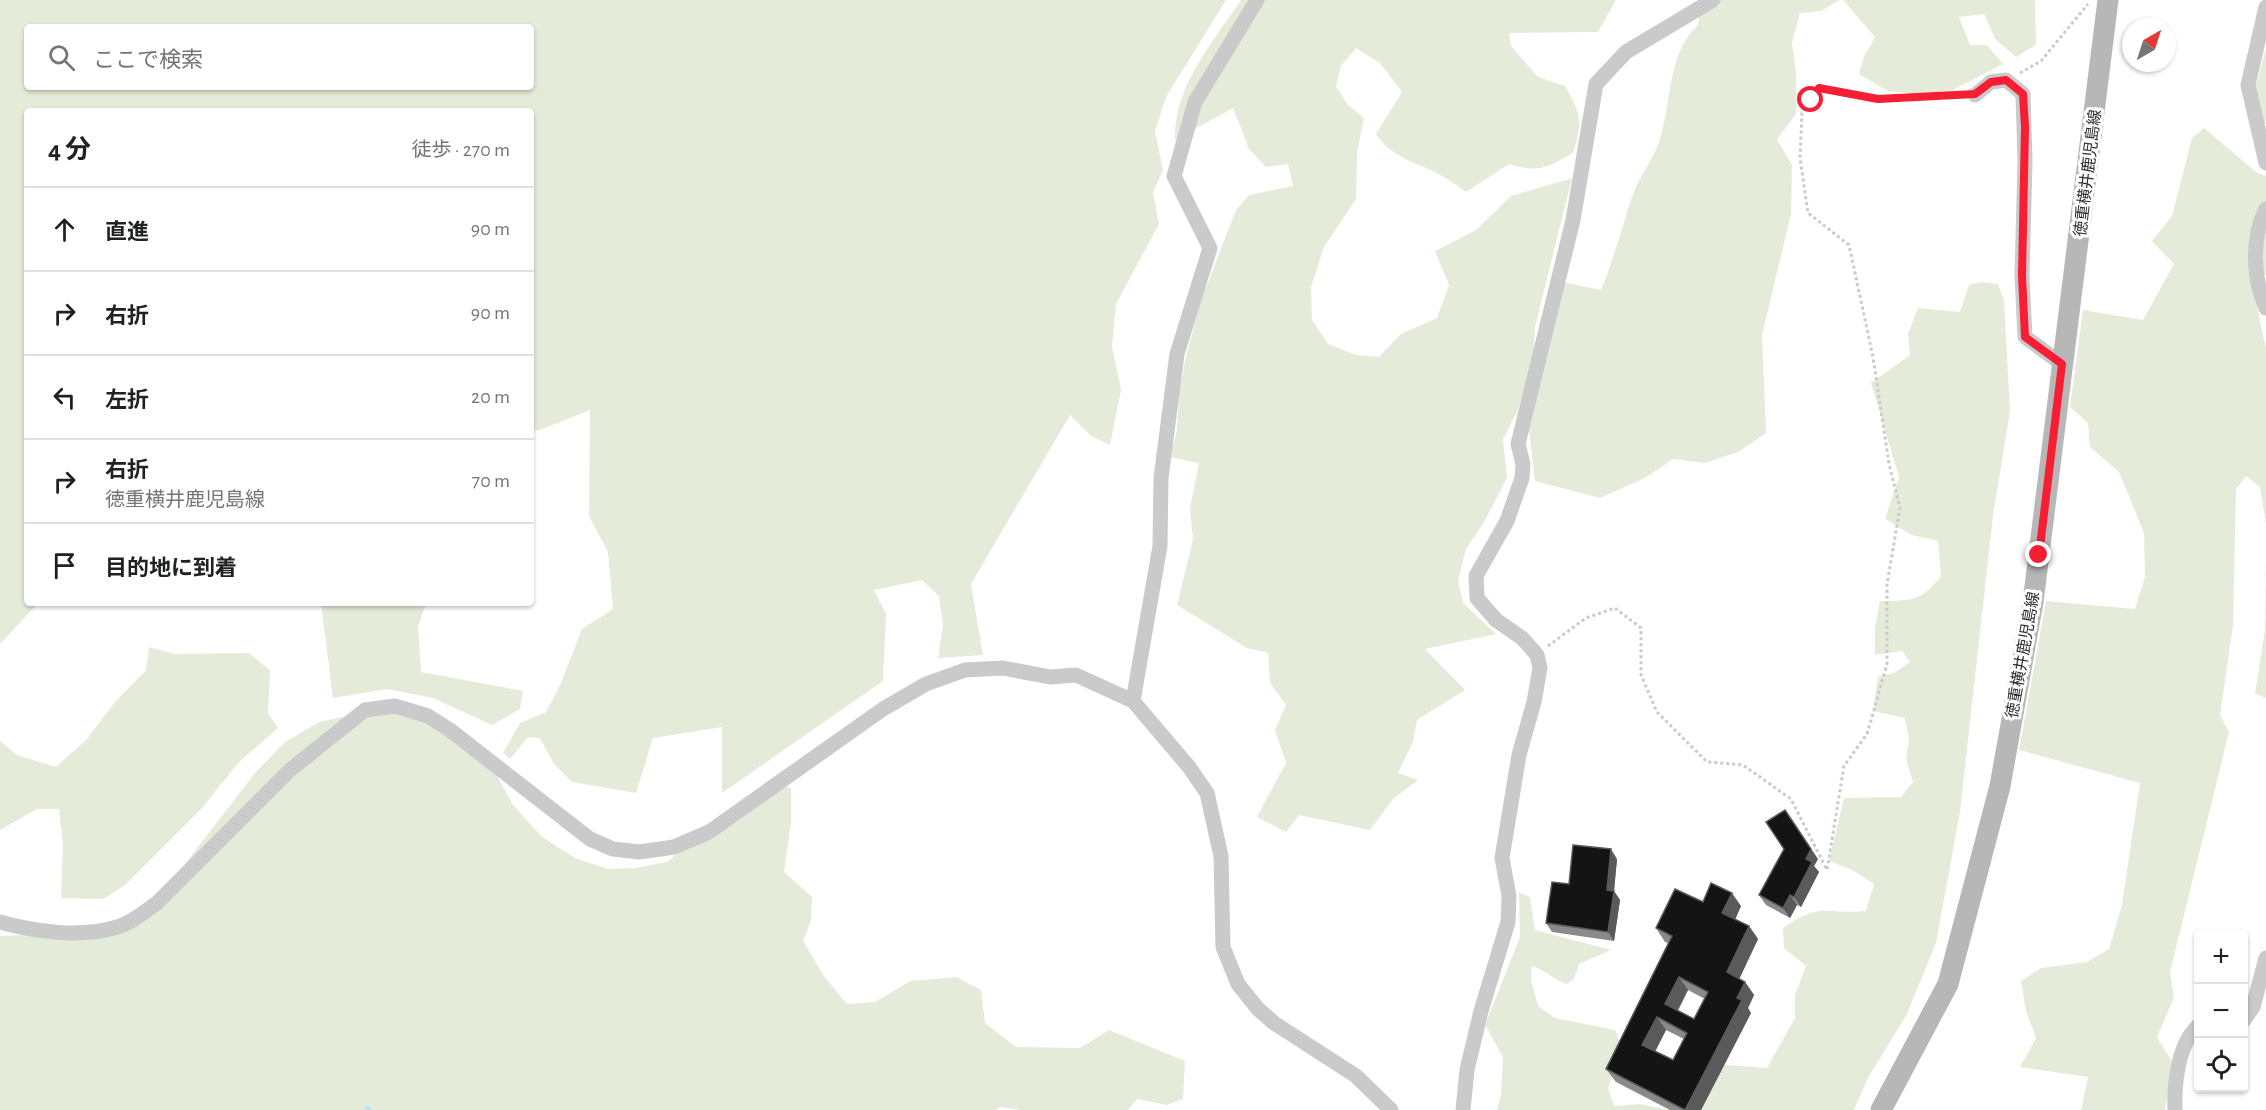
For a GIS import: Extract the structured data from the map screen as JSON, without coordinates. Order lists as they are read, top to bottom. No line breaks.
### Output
{"streets":{"main road":["徳重横井鹿児島線"]},"north":"top right","page":{"search":"ここで検索","heading":["4 分","徒歩 · 270 m"],"list":[["直進","90 m"],["右折","90 m"],["左折","20 m"],["右折","徳重横井鹿児島線","70 m"],"目的地に到着"],"map_buttons":["+","−"]}}
